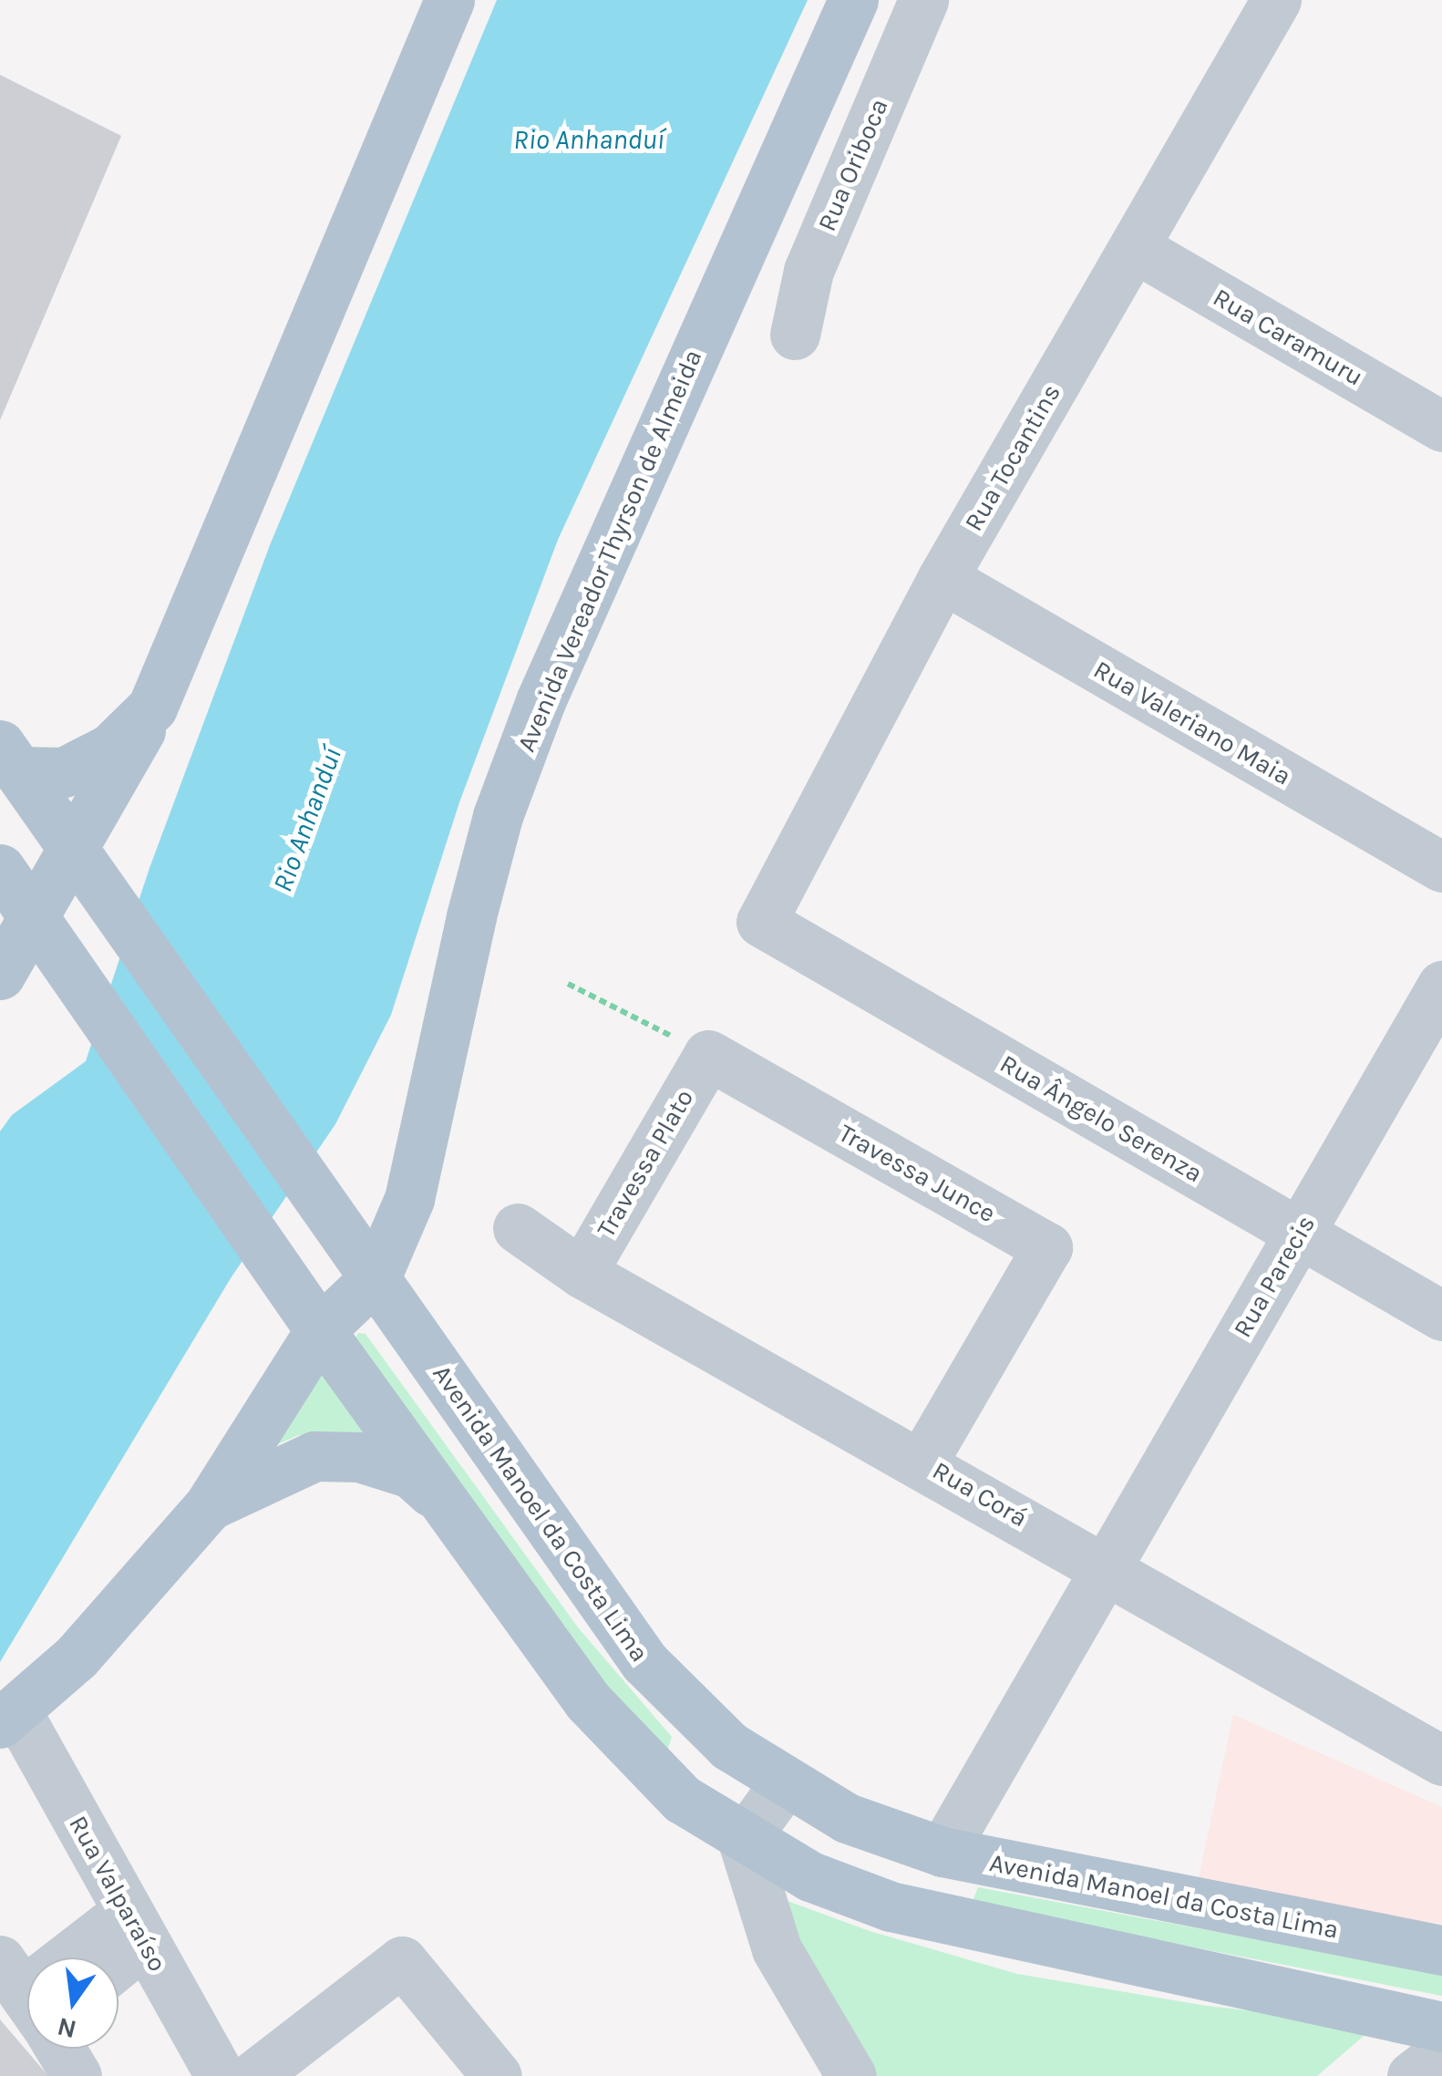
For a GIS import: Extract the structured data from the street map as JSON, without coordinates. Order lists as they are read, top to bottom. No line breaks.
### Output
{"streets":{"main road":["Avenida Vereador Thyrson de Almeida","Avenida Manoel da Costa Lima"],"street":["Rua Oriboca","Rua Caramuru","Rua Tocantins","Rua Valeriano Maia","Rua Ângelo Serenza","Travessa Plato","Travessa Junce","Rua Parecis","Rua Corá","Rua Valparaíso"]},"crossings":[["Rua Caramuru","Rua Tocantins"],["Rua Tocantins","Rua Valeriano Maia"],["Rua Tocantins","Rua Ângelo Serenza"],["Avenida Vereador Thyrson de Almeida","Avenida Manoel da Costa Lima"],["Rua Ângelo Serenza","Rua Parecis"],["Travessa Plato","Travessa Junce"],["Travessa Plato","Rua Corá"],["Travessa Junce","Rua Corá"],["Rua Parecis","Rua Corá"],["Rua Parecis","Avenida Manoel da Costa Lima"]],"water":["Rio Anhanduí"],"north":"bottom"}
